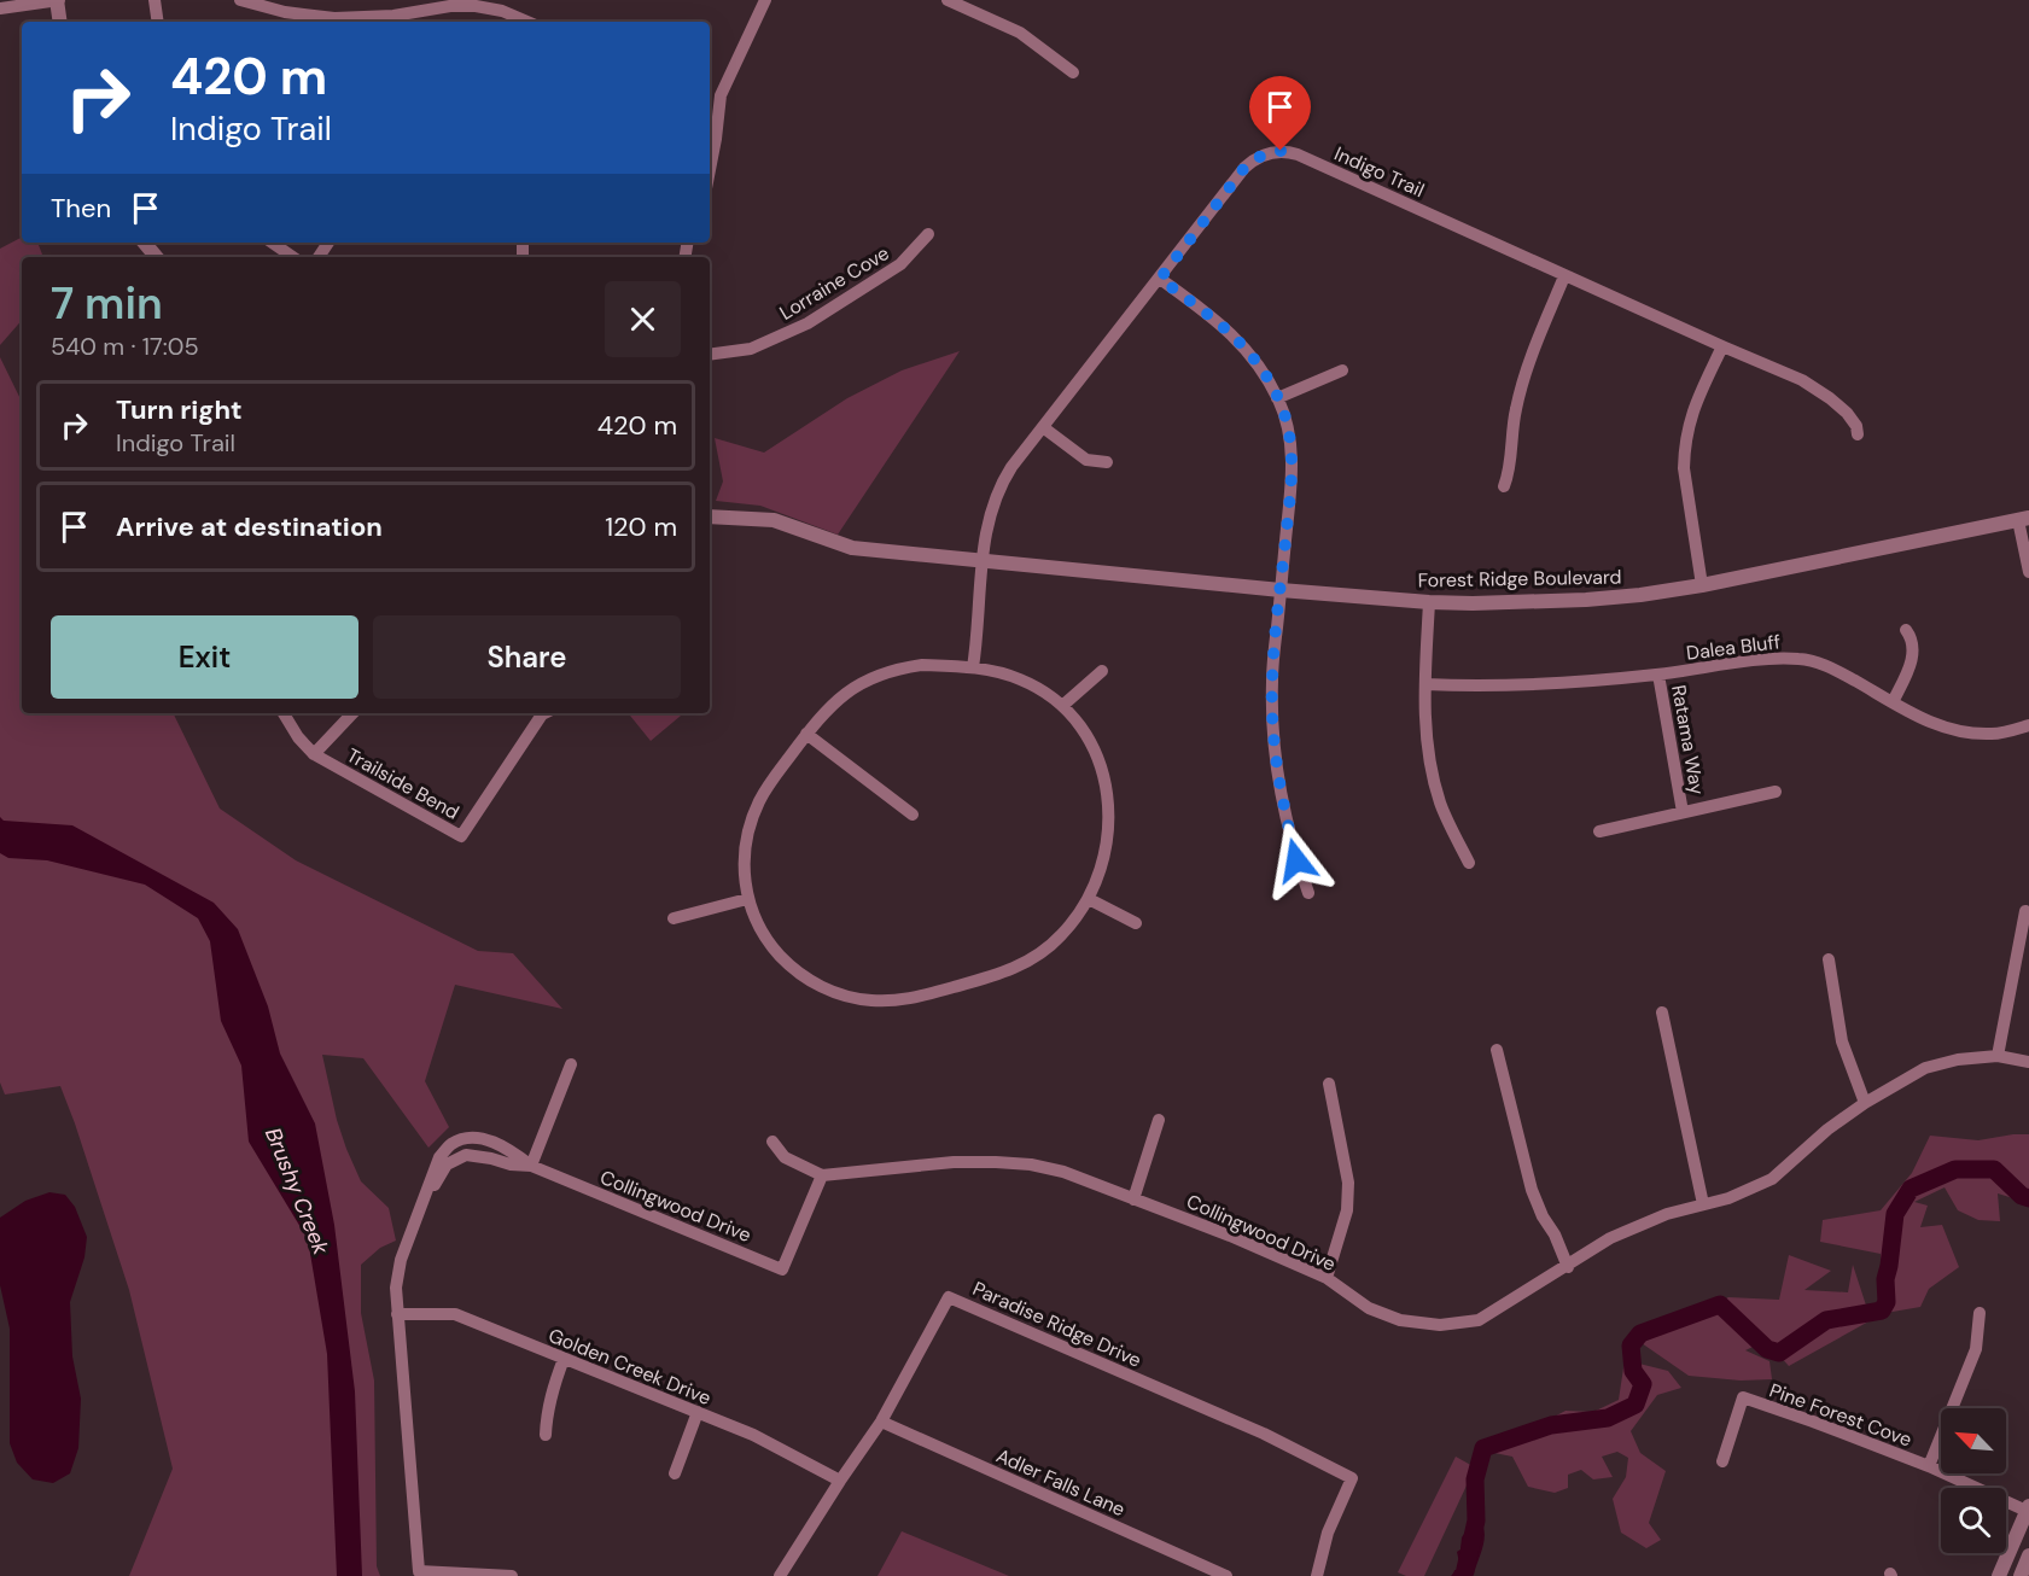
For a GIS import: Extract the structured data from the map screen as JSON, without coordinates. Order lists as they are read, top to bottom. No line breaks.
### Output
{"streets":{"street":["Indigo Trail","Lorraine Cove","Forest Ridge Boulevard","Dalea Bluff","Ratama Way","Trailside Bend","Collingwood Drive","Paradise Ridge Drive","Golden Creek Drive","Pine Forest Cove","Adler Falls Lane"]},"crossings":[["Indigo Trail","Forest Ridge Boulevard"],["Dalea Bluff","Ratama Way"],["Collingwood Drive","Golden Creek Drive"],["Paradise Ridge Drive","Golden Creek Drive"],["Paradise Ridge Drive","Adler Falls Lane"]],"water":["Brushy Creek"],"north":"top left","page":{"turn":["420 m","Indigo Trail"],"then":"Then","heading":["7 min","540 m · 17:05"],"list":[{"name":"Turn right","note":"Indigo Trail","value":"420 m"},{"name":"Arrive at destination","value":"120 m"}],"buttons":["Exit","Share"]}}
